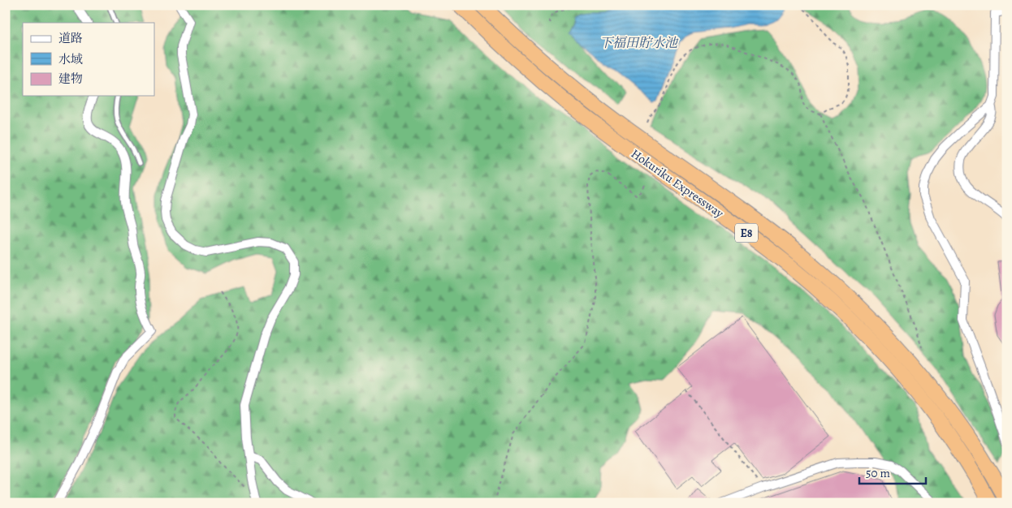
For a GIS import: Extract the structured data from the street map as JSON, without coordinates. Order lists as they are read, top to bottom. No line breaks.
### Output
{"streets":{"highway":["Hokuriku Expressway","E8"]},"water":["下福田貯水池"],"legend":["道路","水域","建物"],"scale_bar":"50 m"}
